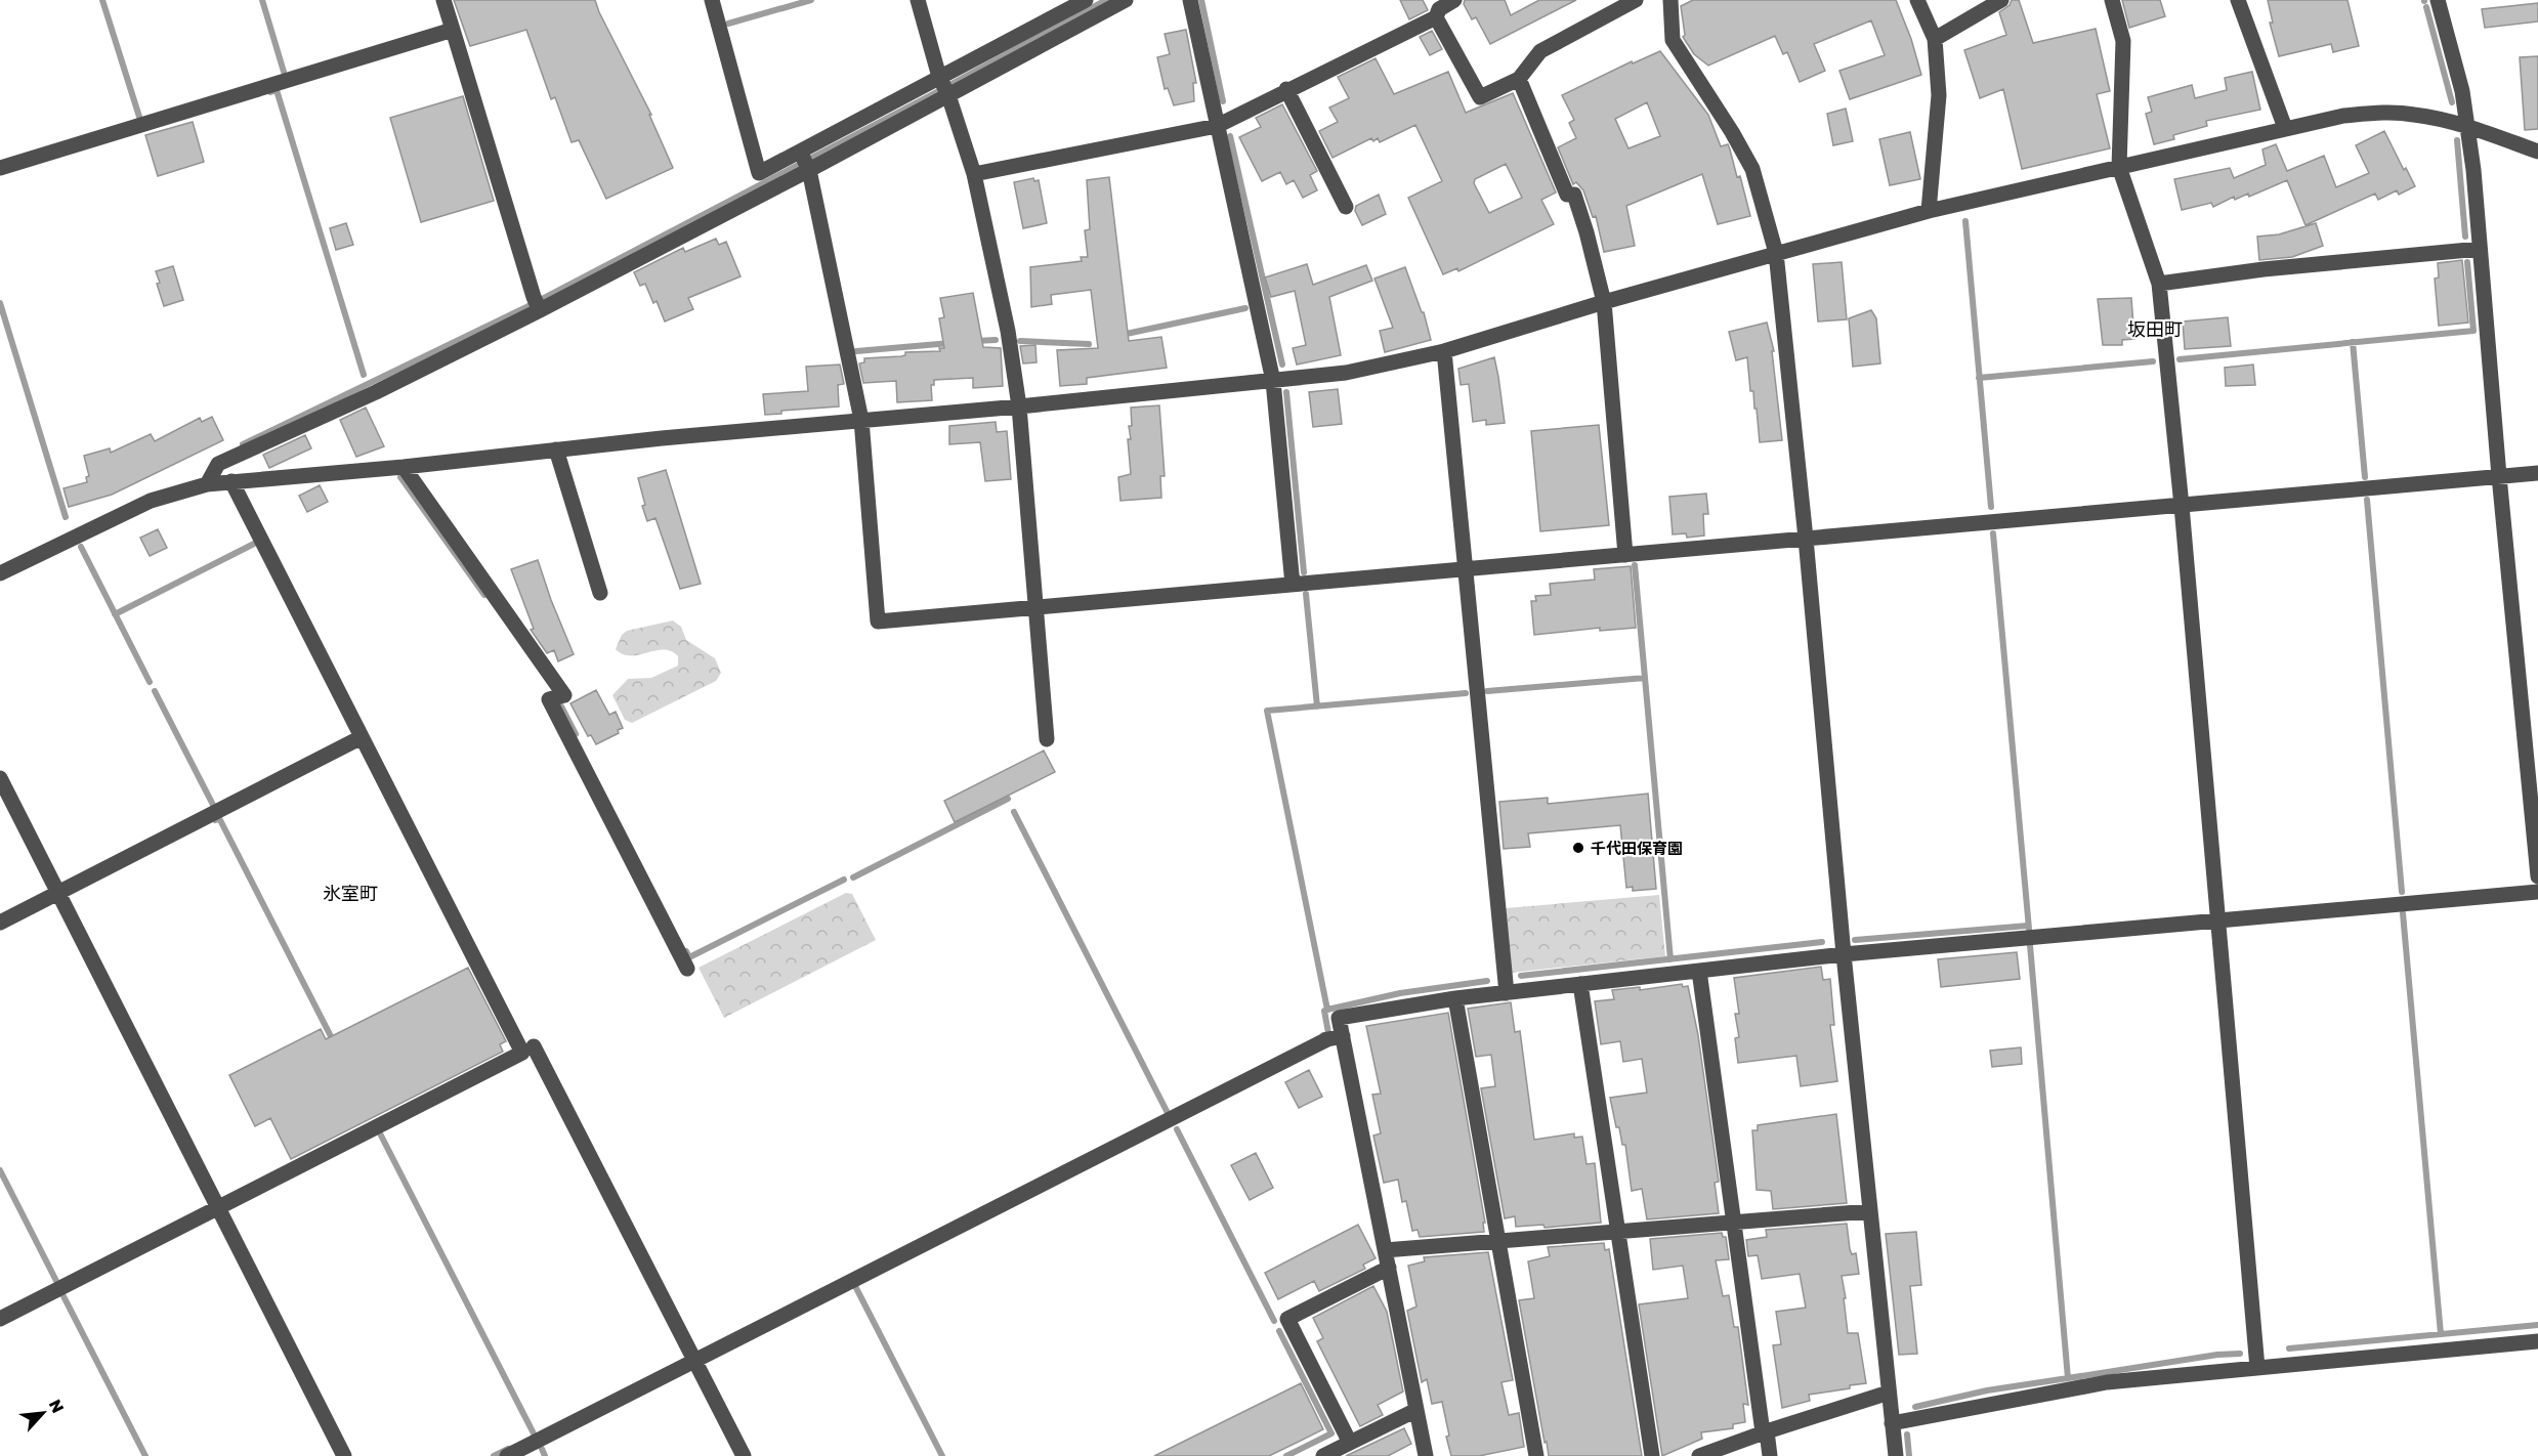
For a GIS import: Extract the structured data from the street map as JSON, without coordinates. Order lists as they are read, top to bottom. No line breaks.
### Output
{"districts":["坂田町","氷室町"],"places":["千代田保育園"],"north":"top right"}
